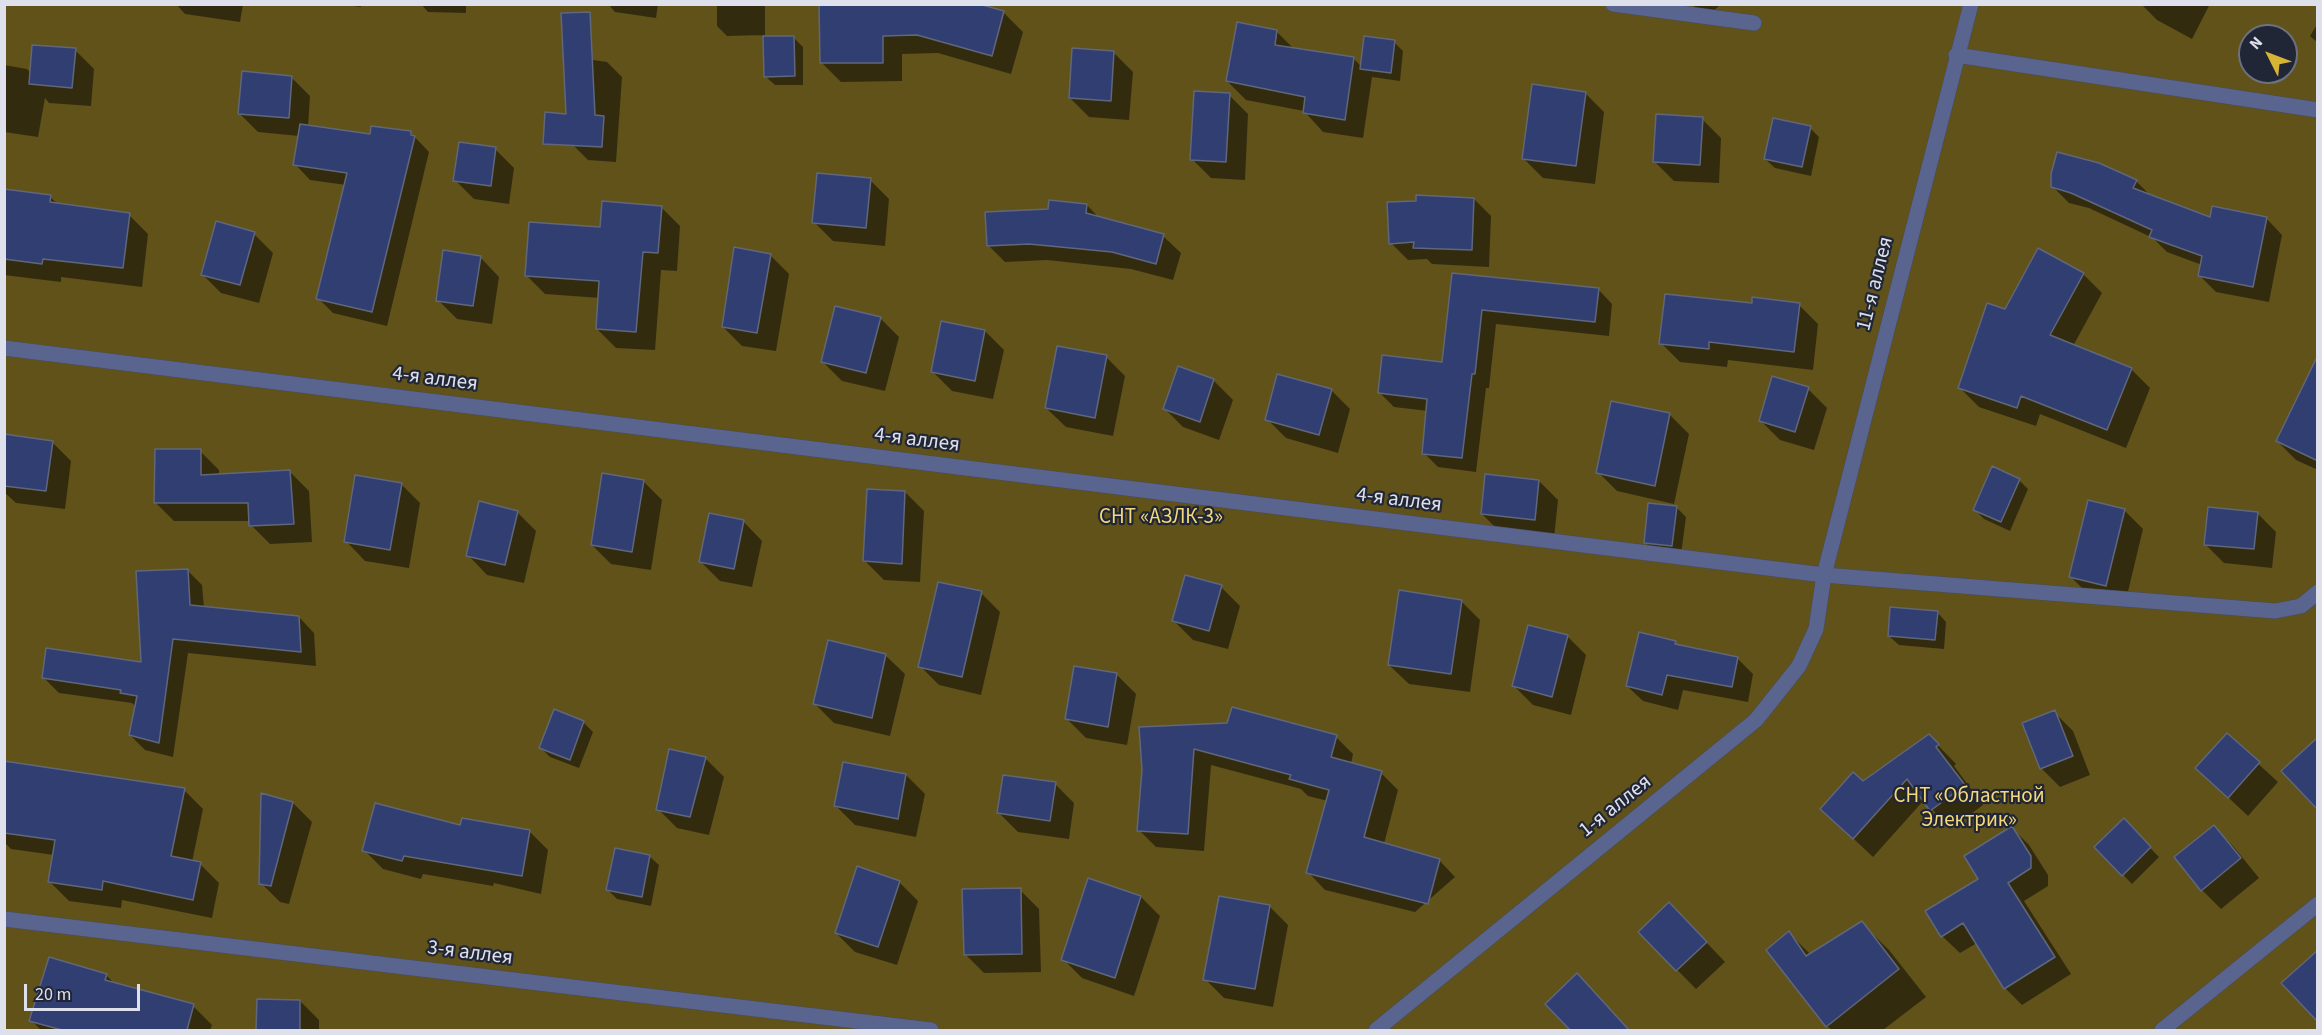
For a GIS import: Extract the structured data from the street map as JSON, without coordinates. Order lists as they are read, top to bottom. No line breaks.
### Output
{"streets":{"street":["11-я аллея","4-я аллея","1-я аллея","3-я аллея"]},"crossings":[["11-я аллея","4-я аллея"],["11-я аллея","1-я аллея"],["4-я аллея","1-я аллея"]],"parks":["СНТ «АЗЛК-3»","СНТ «Областной Электрик»"],"scale_bar":"20 m","north":"top left"}
